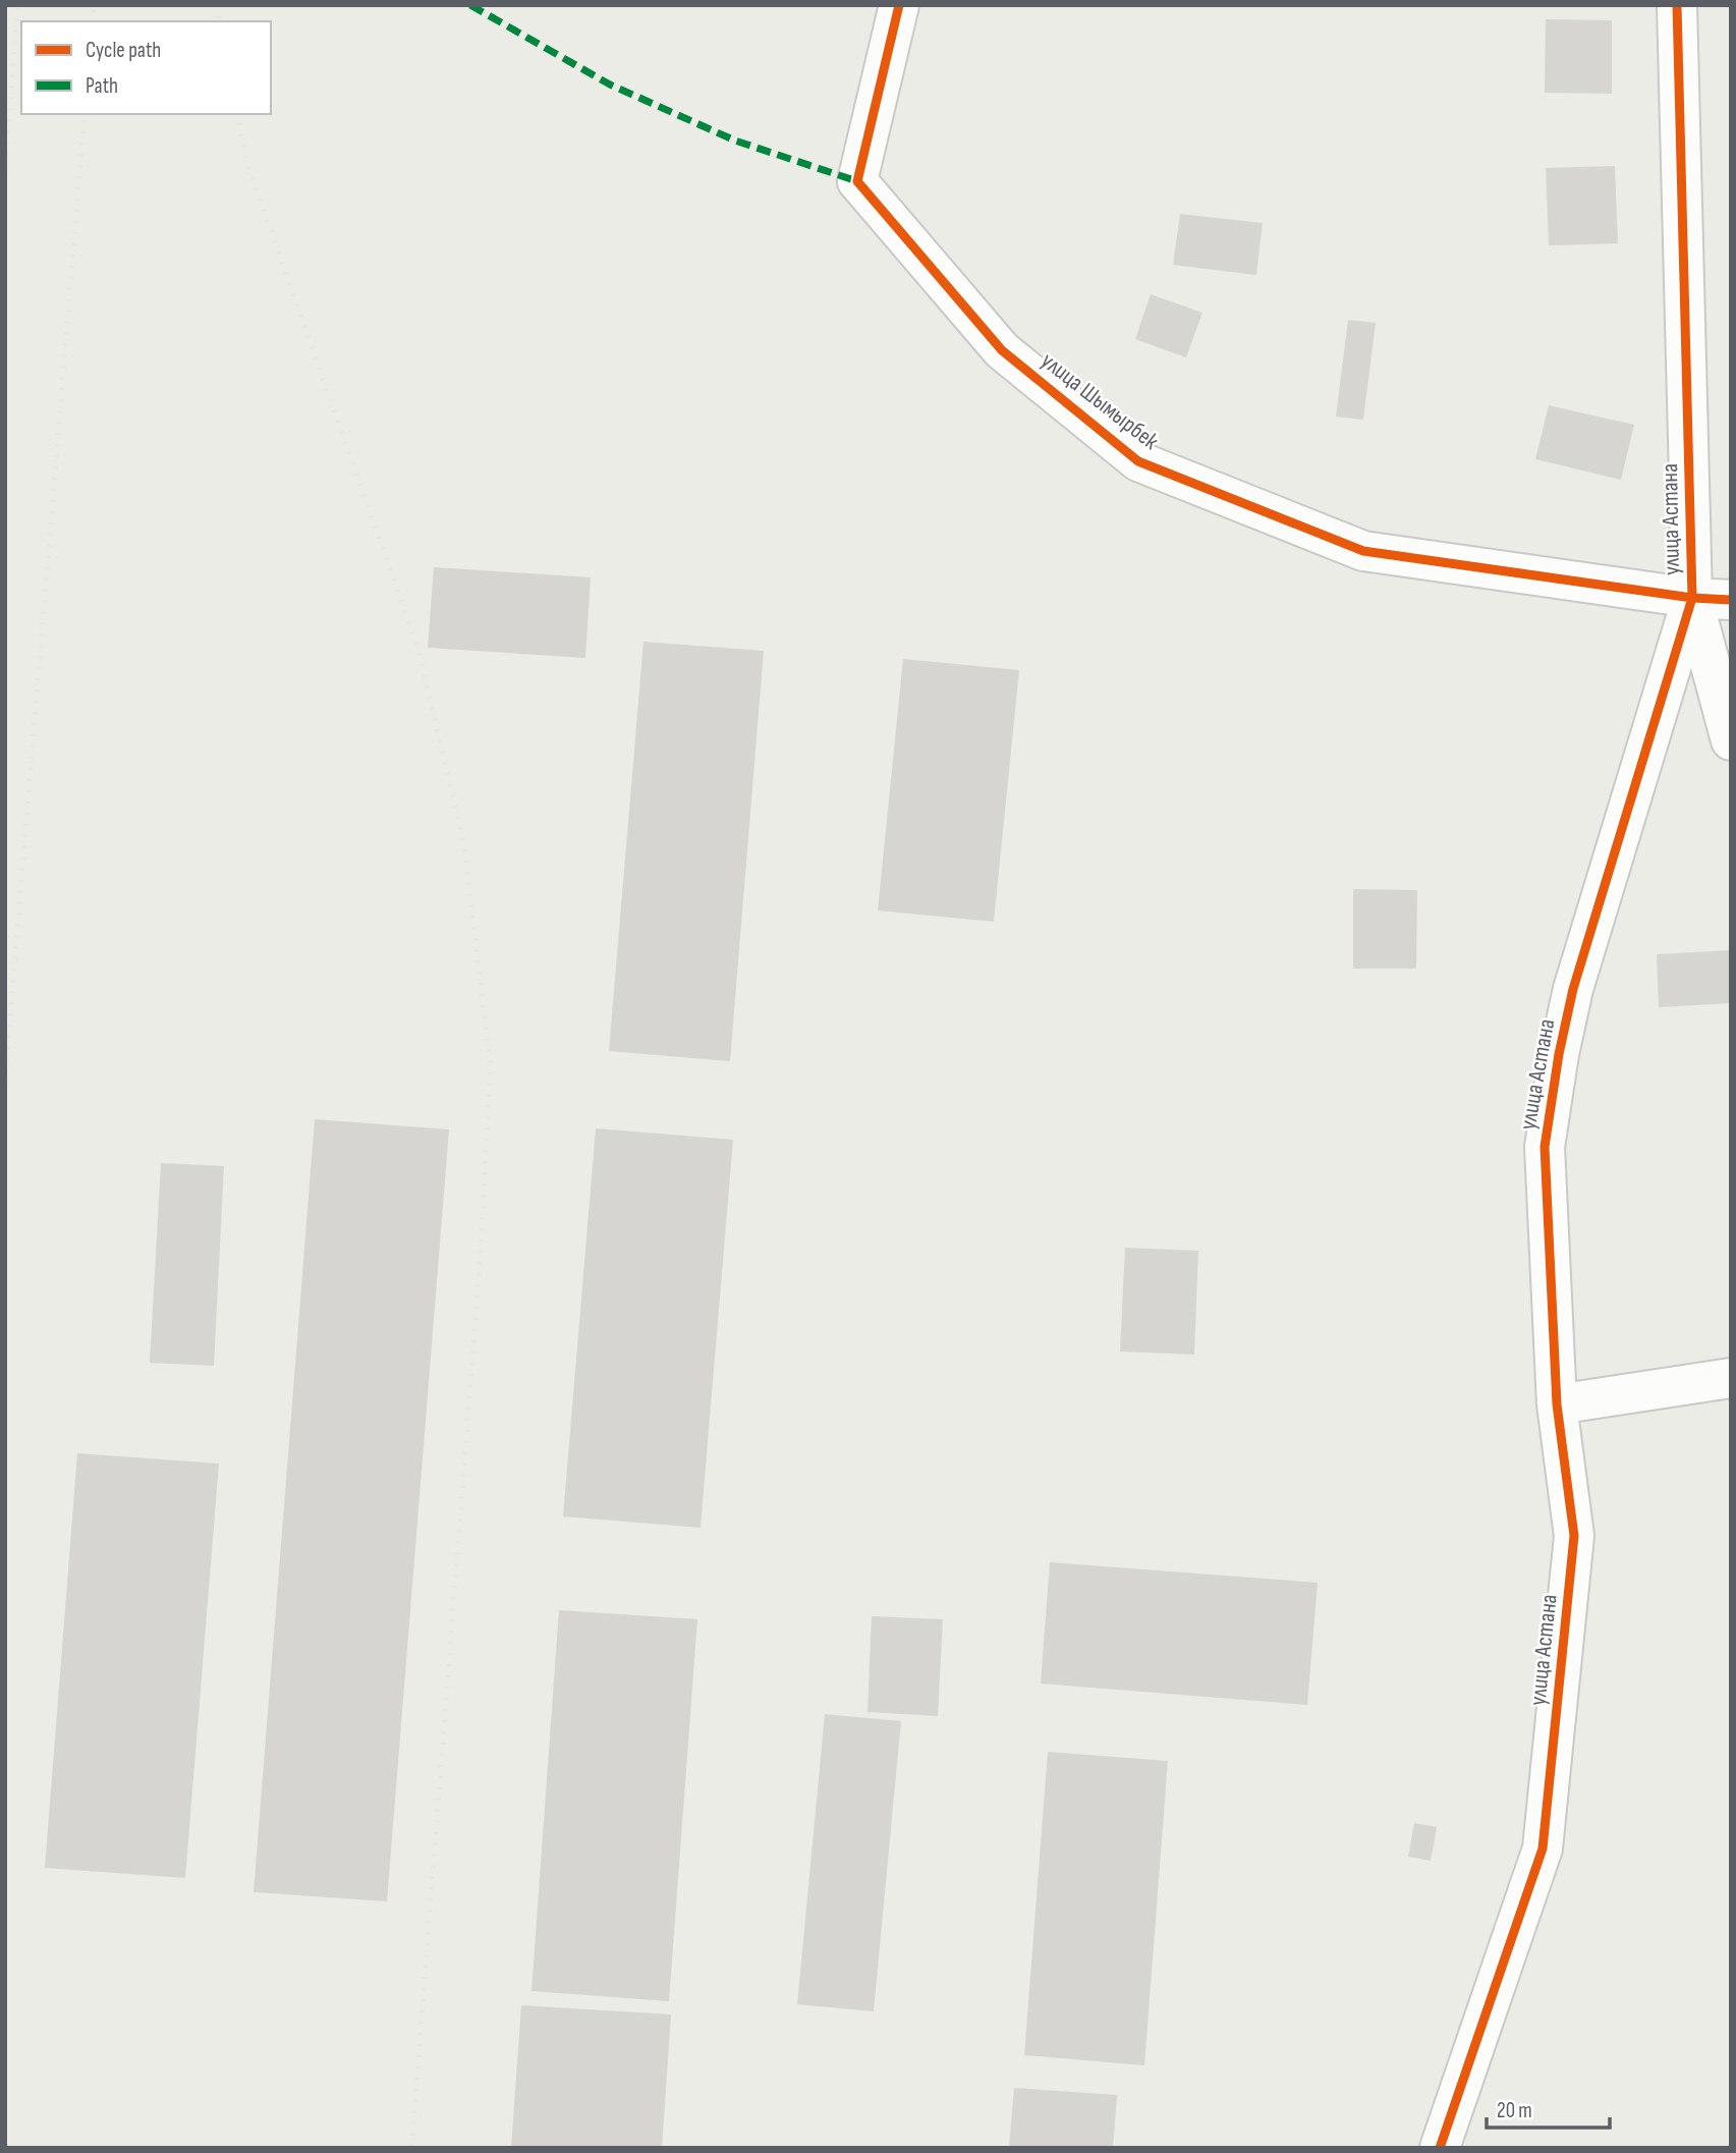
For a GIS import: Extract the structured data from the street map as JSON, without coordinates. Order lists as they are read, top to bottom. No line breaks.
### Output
{"streets":{"street":["улица Шымырбек","улица Астана"]},"crossings":[["улица Шымырбек","улица Астана"]],"legend":["Cycle path","Path"],"scale_bar":"20 m"}
